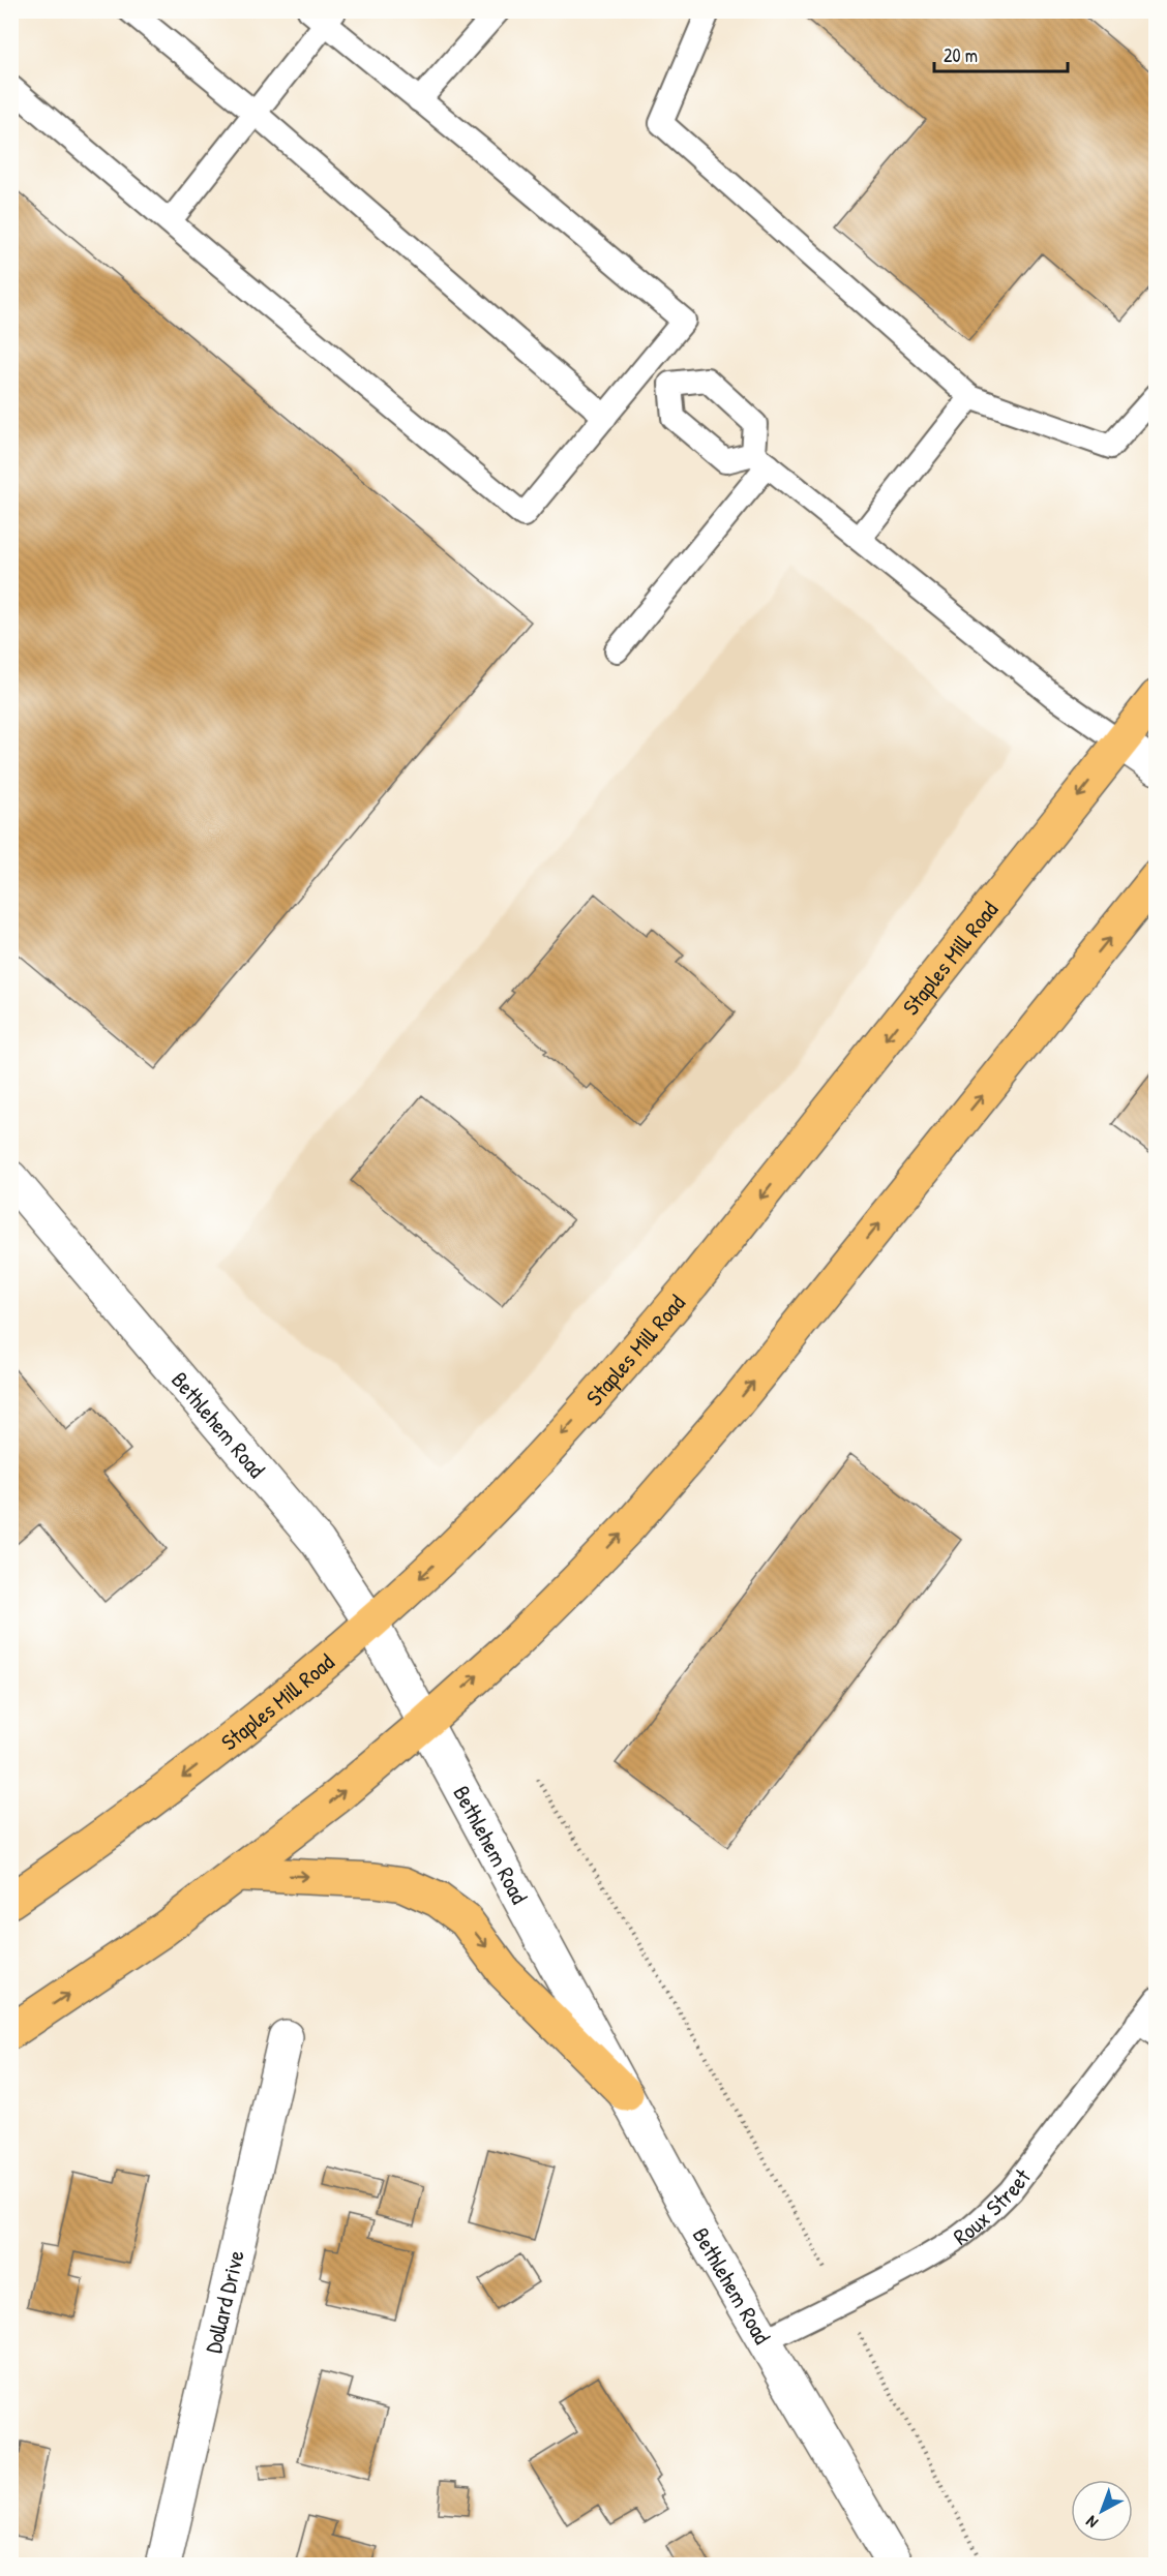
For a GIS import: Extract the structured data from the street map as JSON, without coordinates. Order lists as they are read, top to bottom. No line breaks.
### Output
{"streets":{"main road":["Staples Mill Road"],"street":["Bethlehem Road","Dollard Drive"],"lane":["Roux Street"]},"crossings":[["Staples Mill Road","Bethlehem Road"],["Bethlehem Road","Roux Street"]],"scale_bar":"20 m","north":"bottom left"}
